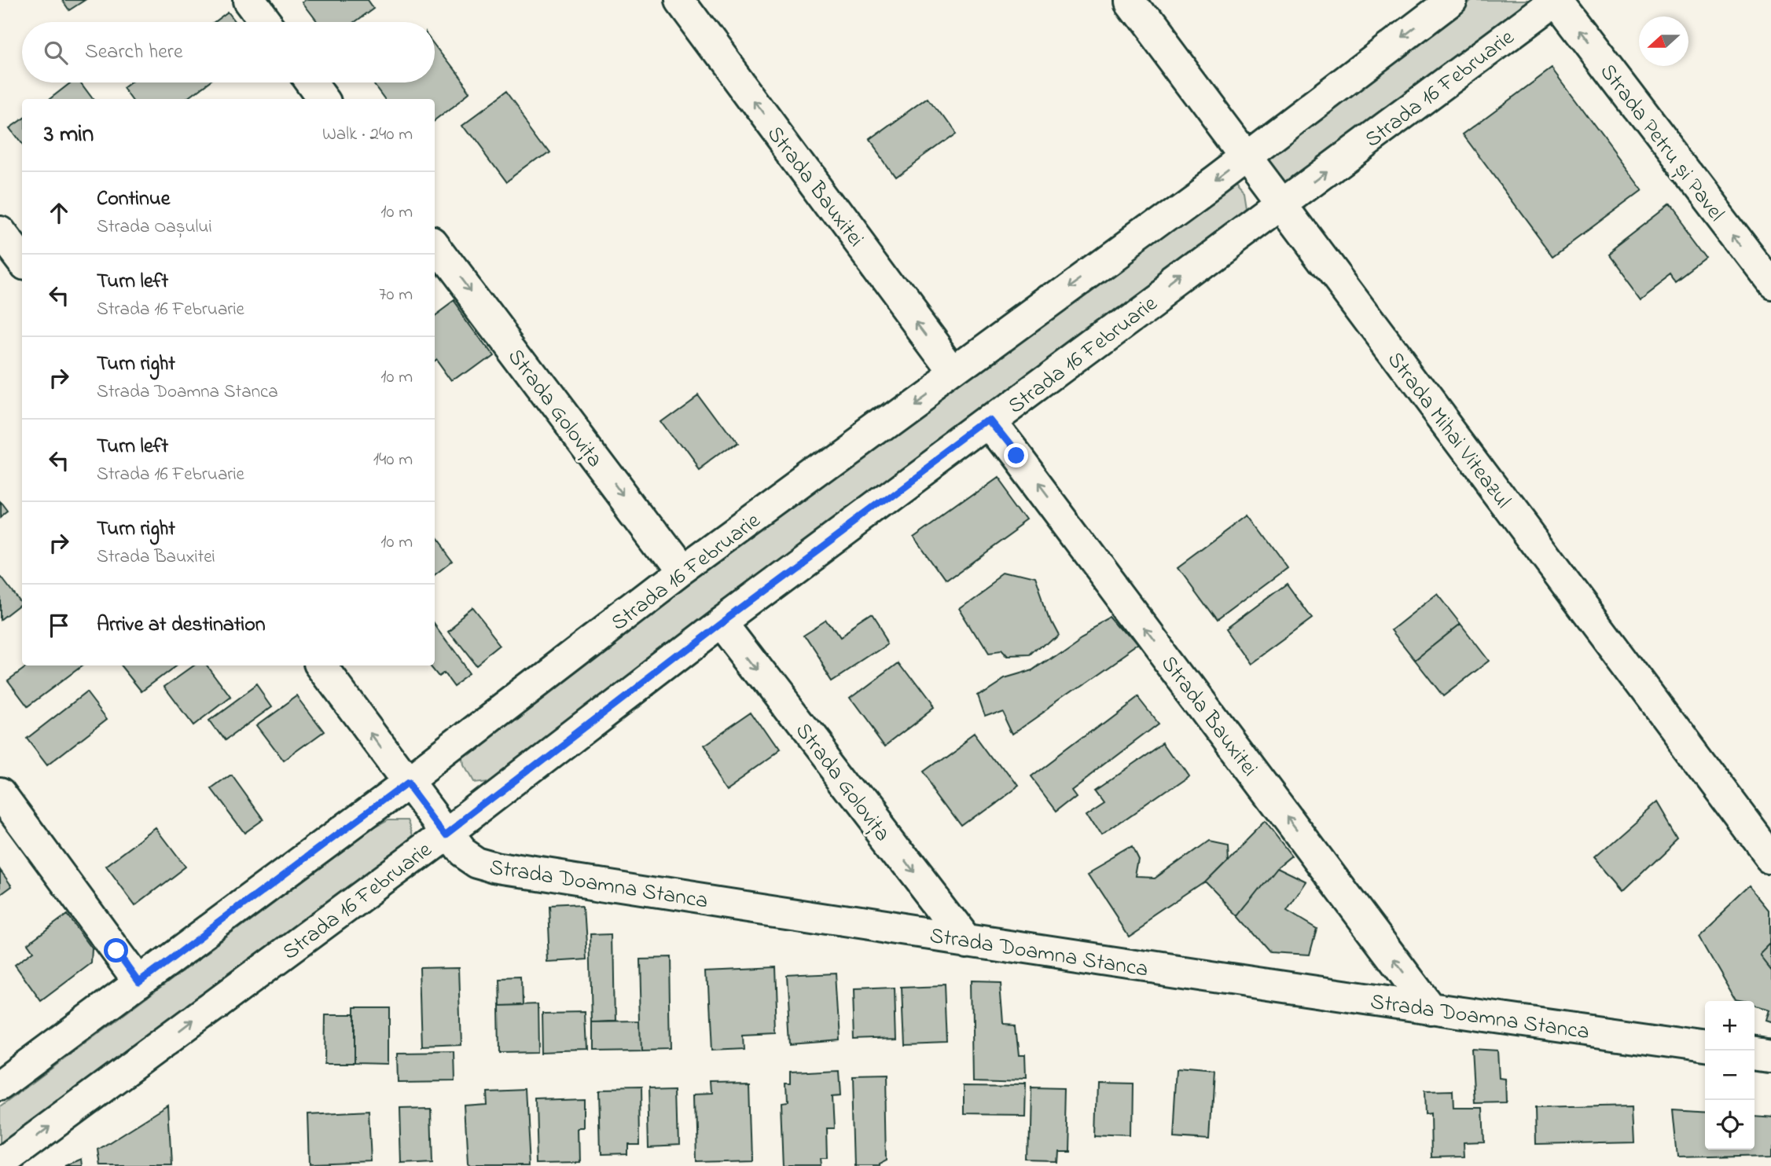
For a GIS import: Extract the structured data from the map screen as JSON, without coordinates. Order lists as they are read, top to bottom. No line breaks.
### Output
{"streets":{"street":["Strada 16 Februarie","Strada Petru și Pavel","Strada Bauxitei","Strada Golovița","Strada Mihai Viteazul","Strada Doamna Stanca"]},"crossings":[["Strada 16 Februarie","Strada Petru și Pavel"],["Strada 16 Februarie","Strada Bauxitei"],["Strada 16 Februarie","Strada Golovița"],["Strada 16 Februarie","Strada Mihai Viteazul"],["Strada 16 Februarie","Strada Doamna Stanca"],["Strada Bauxitei","Strada Doamna Stanca"],["Strada Golovița","Strada Doamna Stanca"]],"one_way":["Strada Petru și Pavel","Strada Bauxitei","Strada Golovița"],"north":"left","page":{"search":"Search here","heading":["3 min","Walk · 240 m"],"list":[["Continue","Strada Oașului","10 m"],["Turn left","Strada 16 Februarie","70 m"],["Turn right","Strada Doamna Stanca","10 m"],["Turn left","Strada 16 Februarie","140 m"],["Turn right","Strada Bauxitei","10 m"],"Arrive at destination"],"map_buttons":["+","−"]}}
